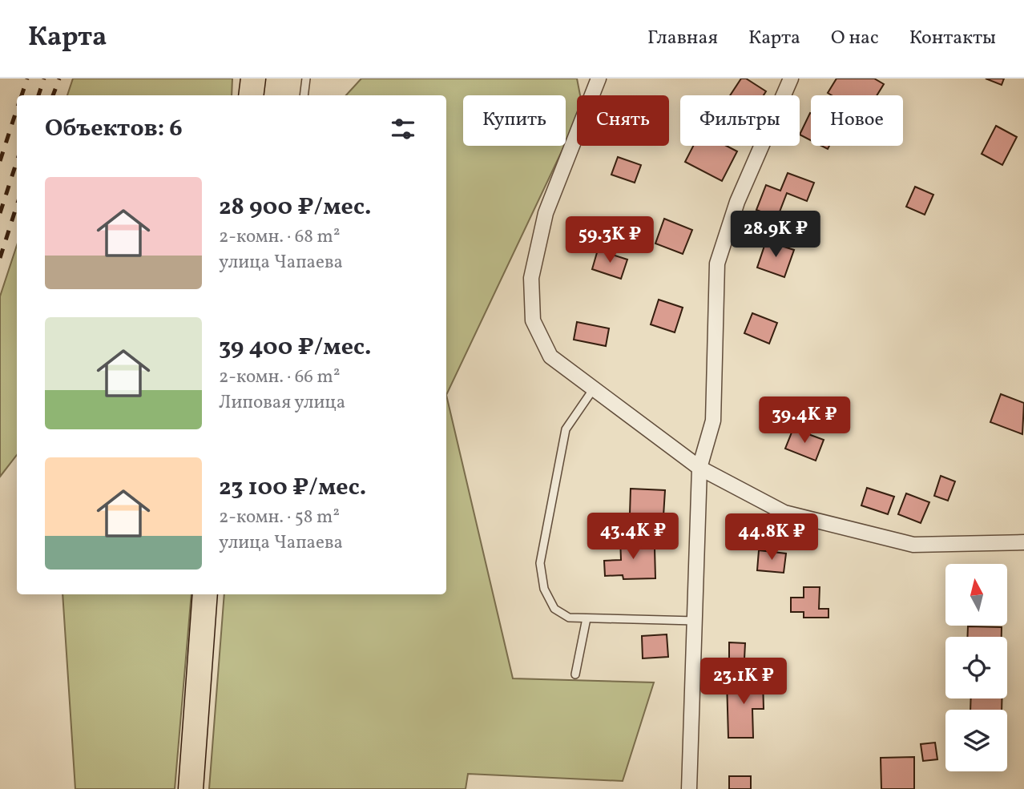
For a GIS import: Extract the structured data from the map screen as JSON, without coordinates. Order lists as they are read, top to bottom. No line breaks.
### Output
{"north":"top","page":{"header":"Карта","nav":["Главная","Карта","О нас","Контакты"],"chip":["Купить","Снять","Фильтры","Новое"],"heading":"Объектов: 6","list":[{"name":"28 900 ₽/мес.","note":"2-комн. · 68 m² · улица Чапаева"},{"name":"39 400 ₽/мес.","note":"2-комн. · 66 m² · Липовая улица"},{"name":"23 100 ₽/мес.","note":"2-комн. · 58 m² · улица Чапаева"}],"price":["28.9K ₽","59.3K ₽","39.4K ₽","43.4K ₽","44.8K ₽","23.1K ₽"]}}
